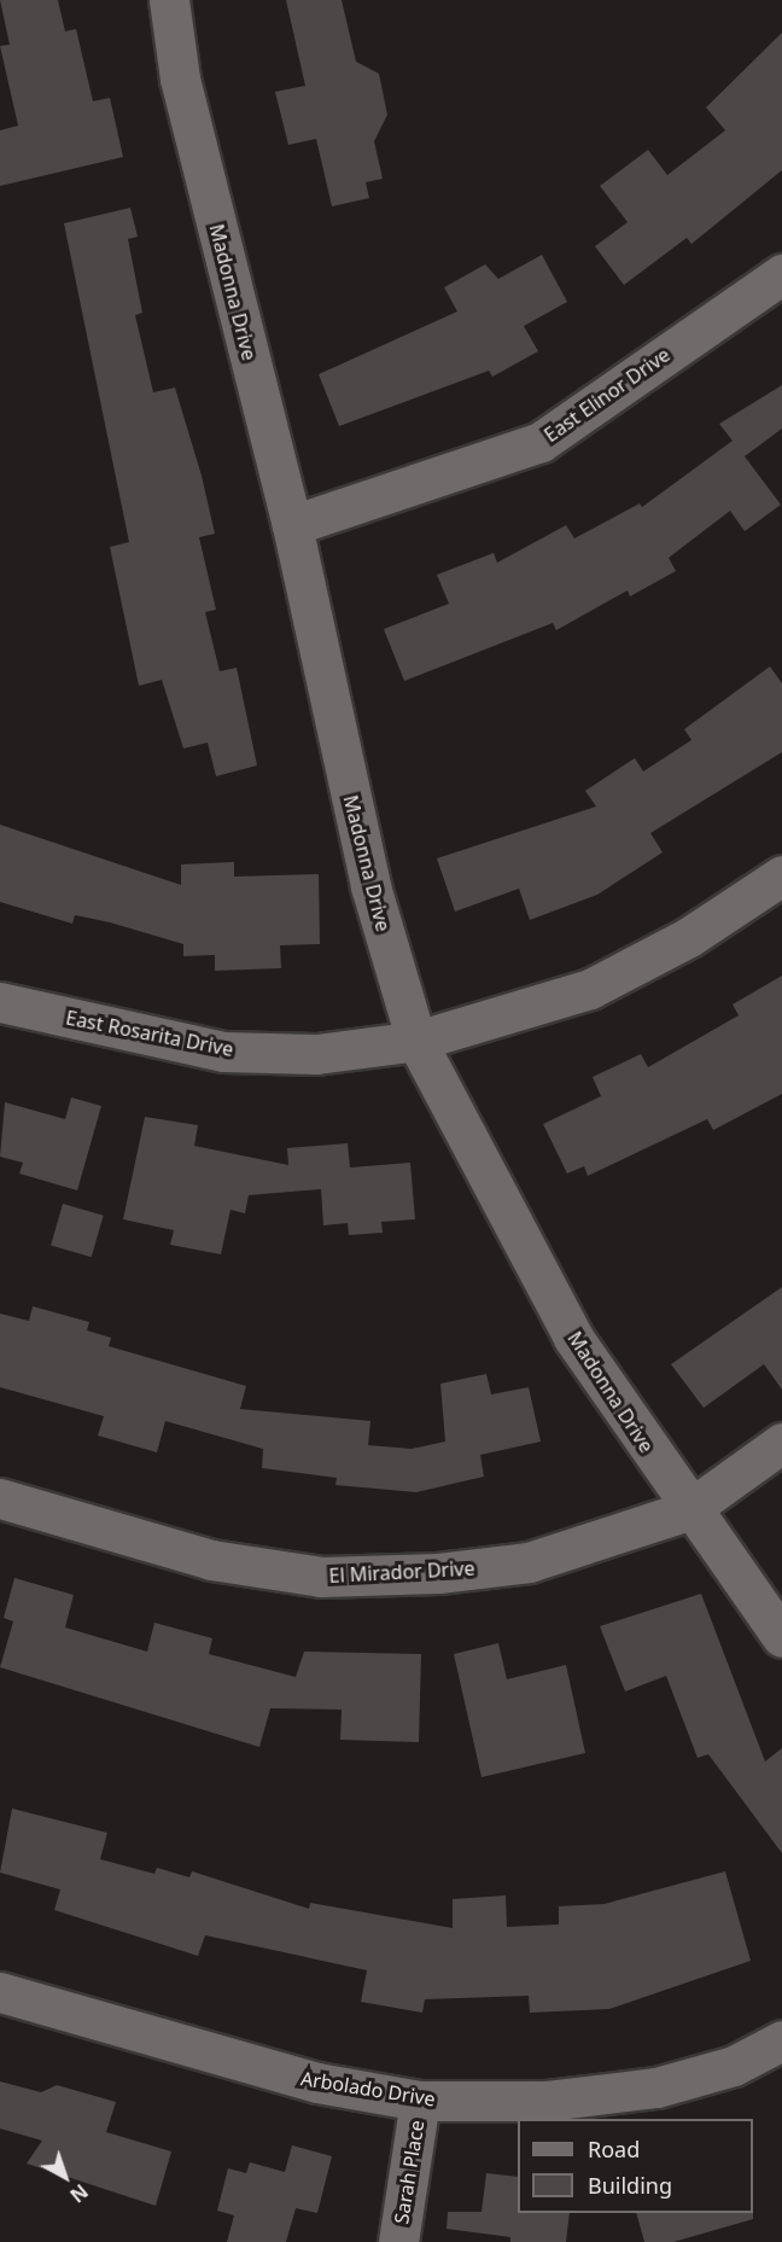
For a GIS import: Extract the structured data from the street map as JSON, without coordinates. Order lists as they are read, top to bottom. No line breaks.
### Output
{"streets":{"street":["Madonna Drive","East Elinor Drive","East Rosarita Drive","El Mirador Drive","Arbolado Drive","Sarah Place"]},"crossings":[["Madonna Drive","East Elinor Drive"],["Madonna Drive","East Rosarita Drive"],["Madonna Drive","El Mirador Drive"],["Arbolado Drive","Sarah Place"]],"legend":["Road","Building"],"north":"bottom right"}
